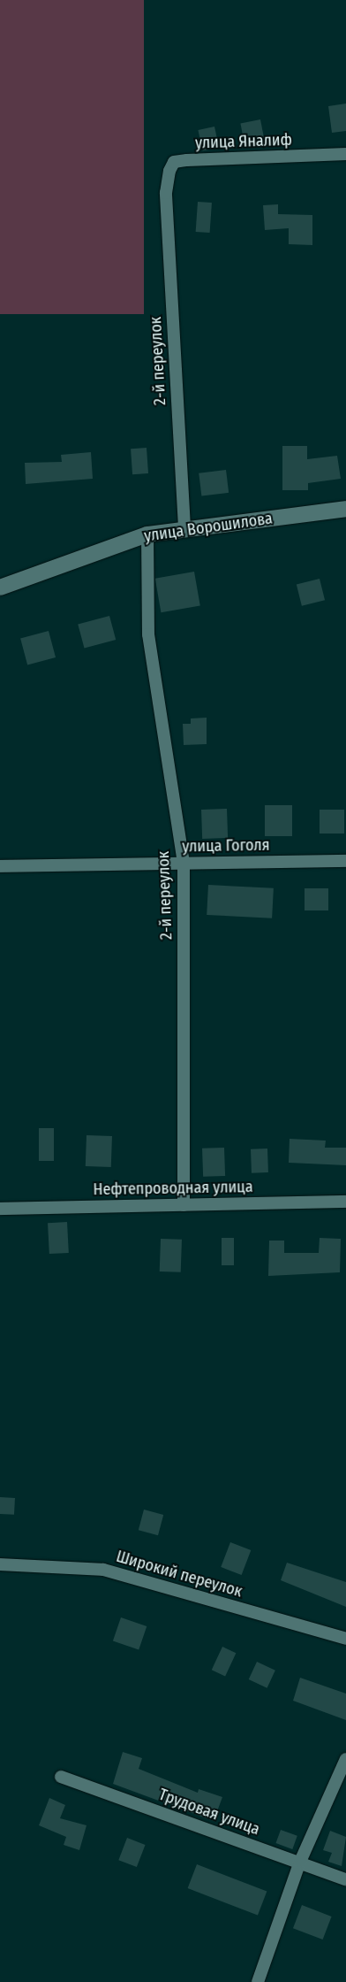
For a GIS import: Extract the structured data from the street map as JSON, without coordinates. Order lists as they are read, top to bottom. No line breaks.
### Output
{"streets":{"street":["улица Яналиф","2-й переулок","улица Ворошилова","улица Гоголя","Нефтепроводная улица","Широкий переулок","Трудовая улица"]},"crossings":[["улица Яналиф","2-й переулок"],["2-й переулок","улица Ворошилова"],["2-й переулок","улица Гоголя"],["2-й переулок","Нефтепроводная улица"]]}
